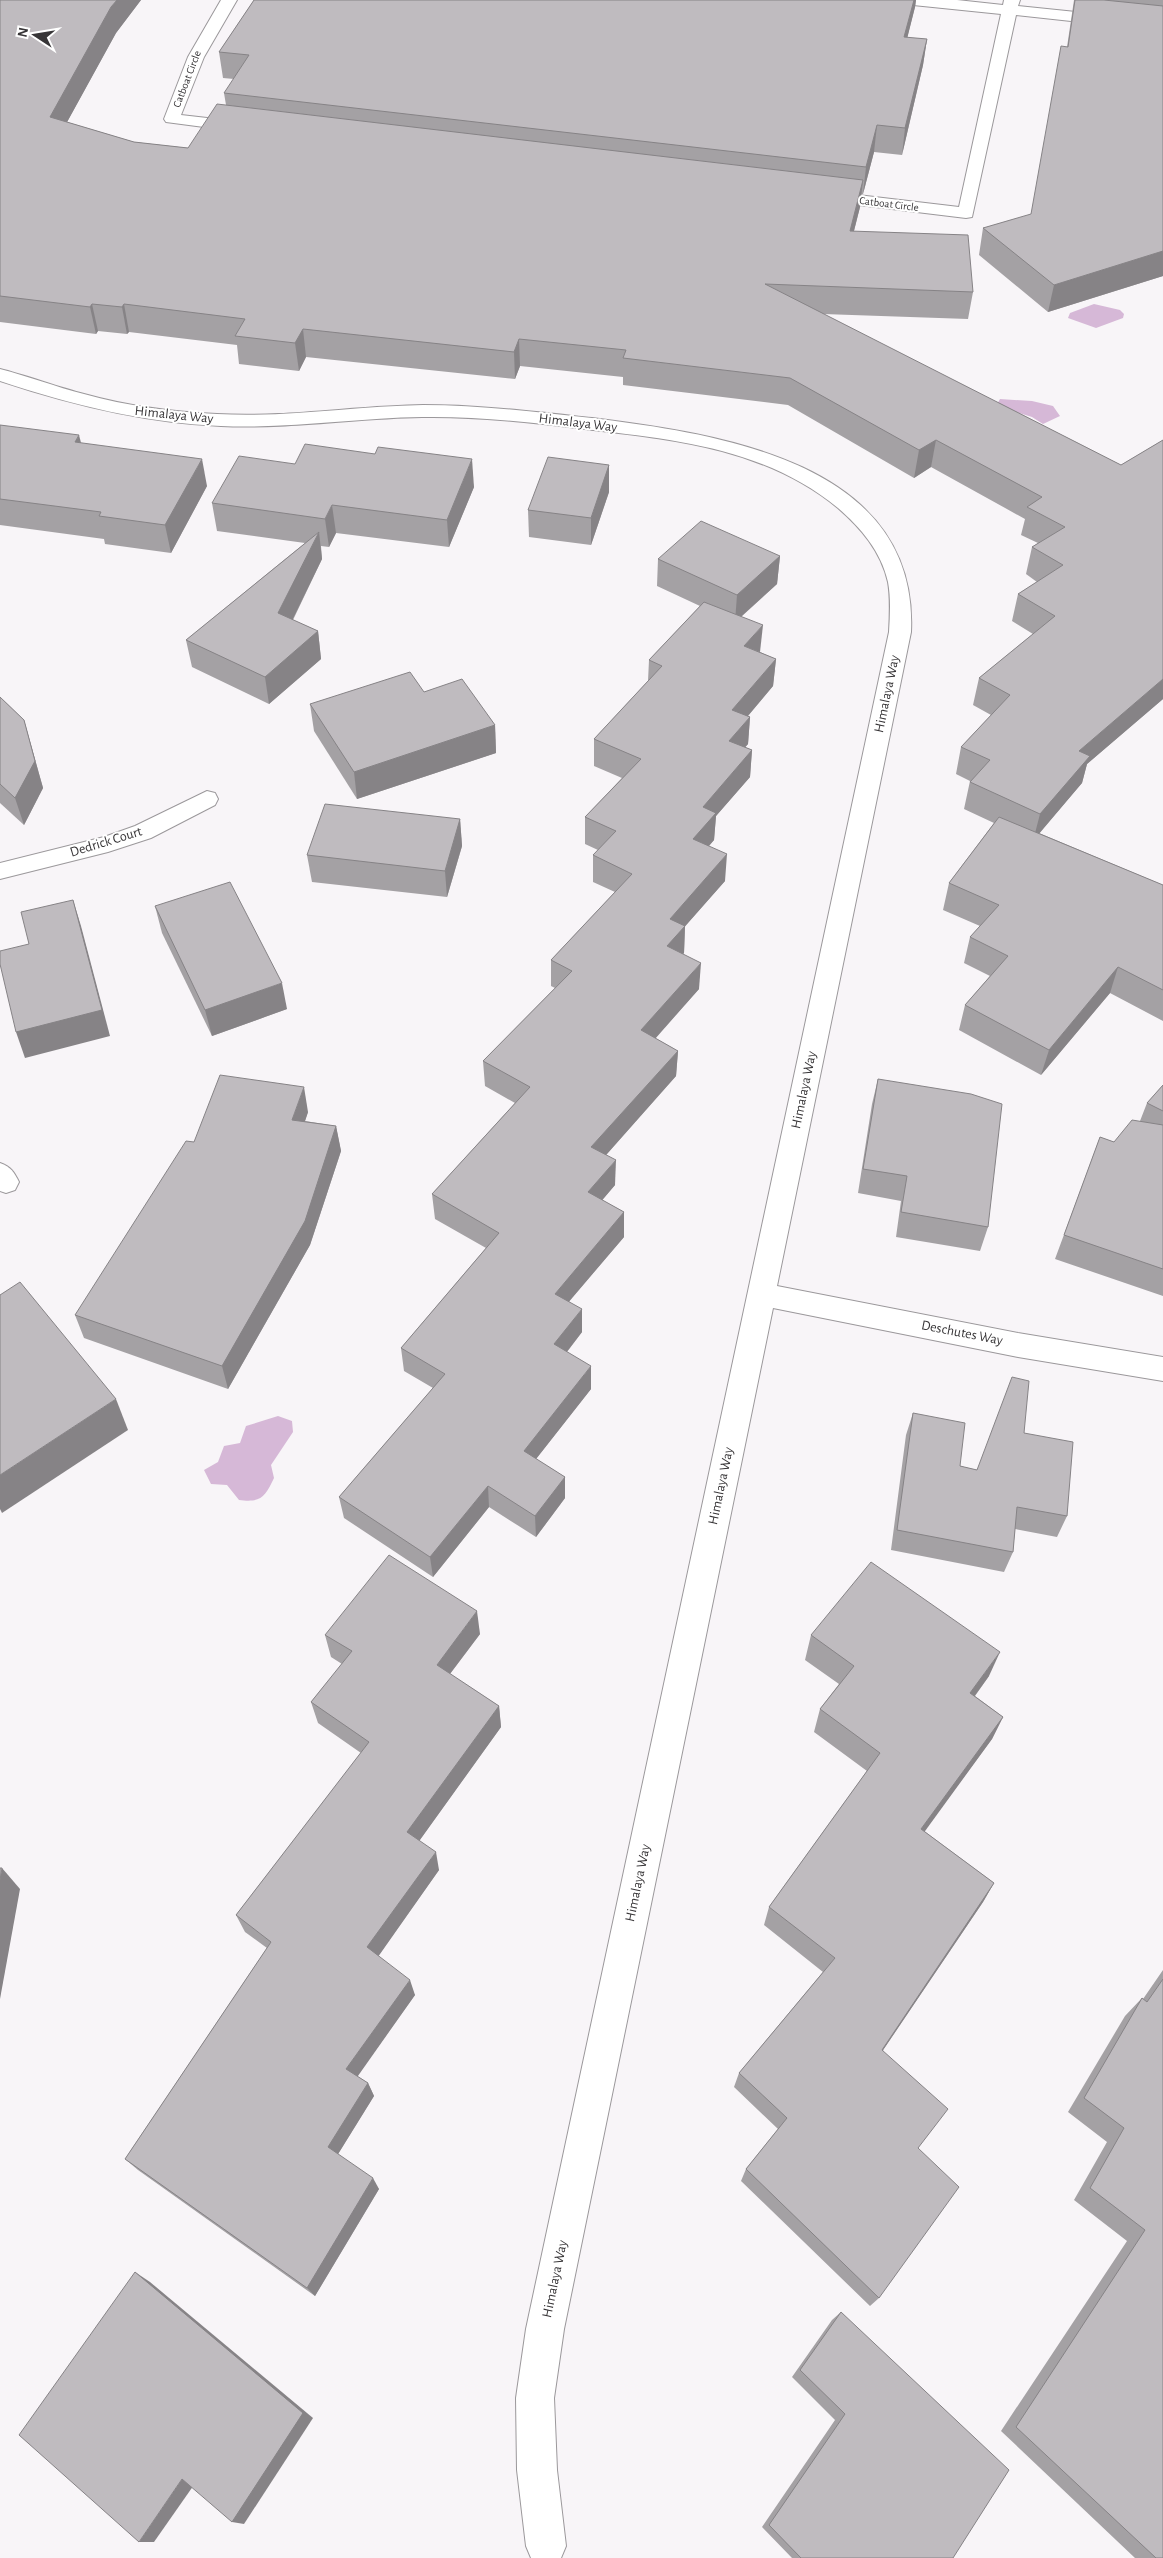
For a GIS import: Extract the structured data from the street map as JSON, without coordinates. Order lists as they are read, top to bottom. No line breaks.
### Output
{"streets":{"street":["Catboat Circle","Himalaya Way","Dedrick Court","Deschutes Way"]},"crossings":[["Himalaya Way","Deschutes Way"]],"north":"left"}
